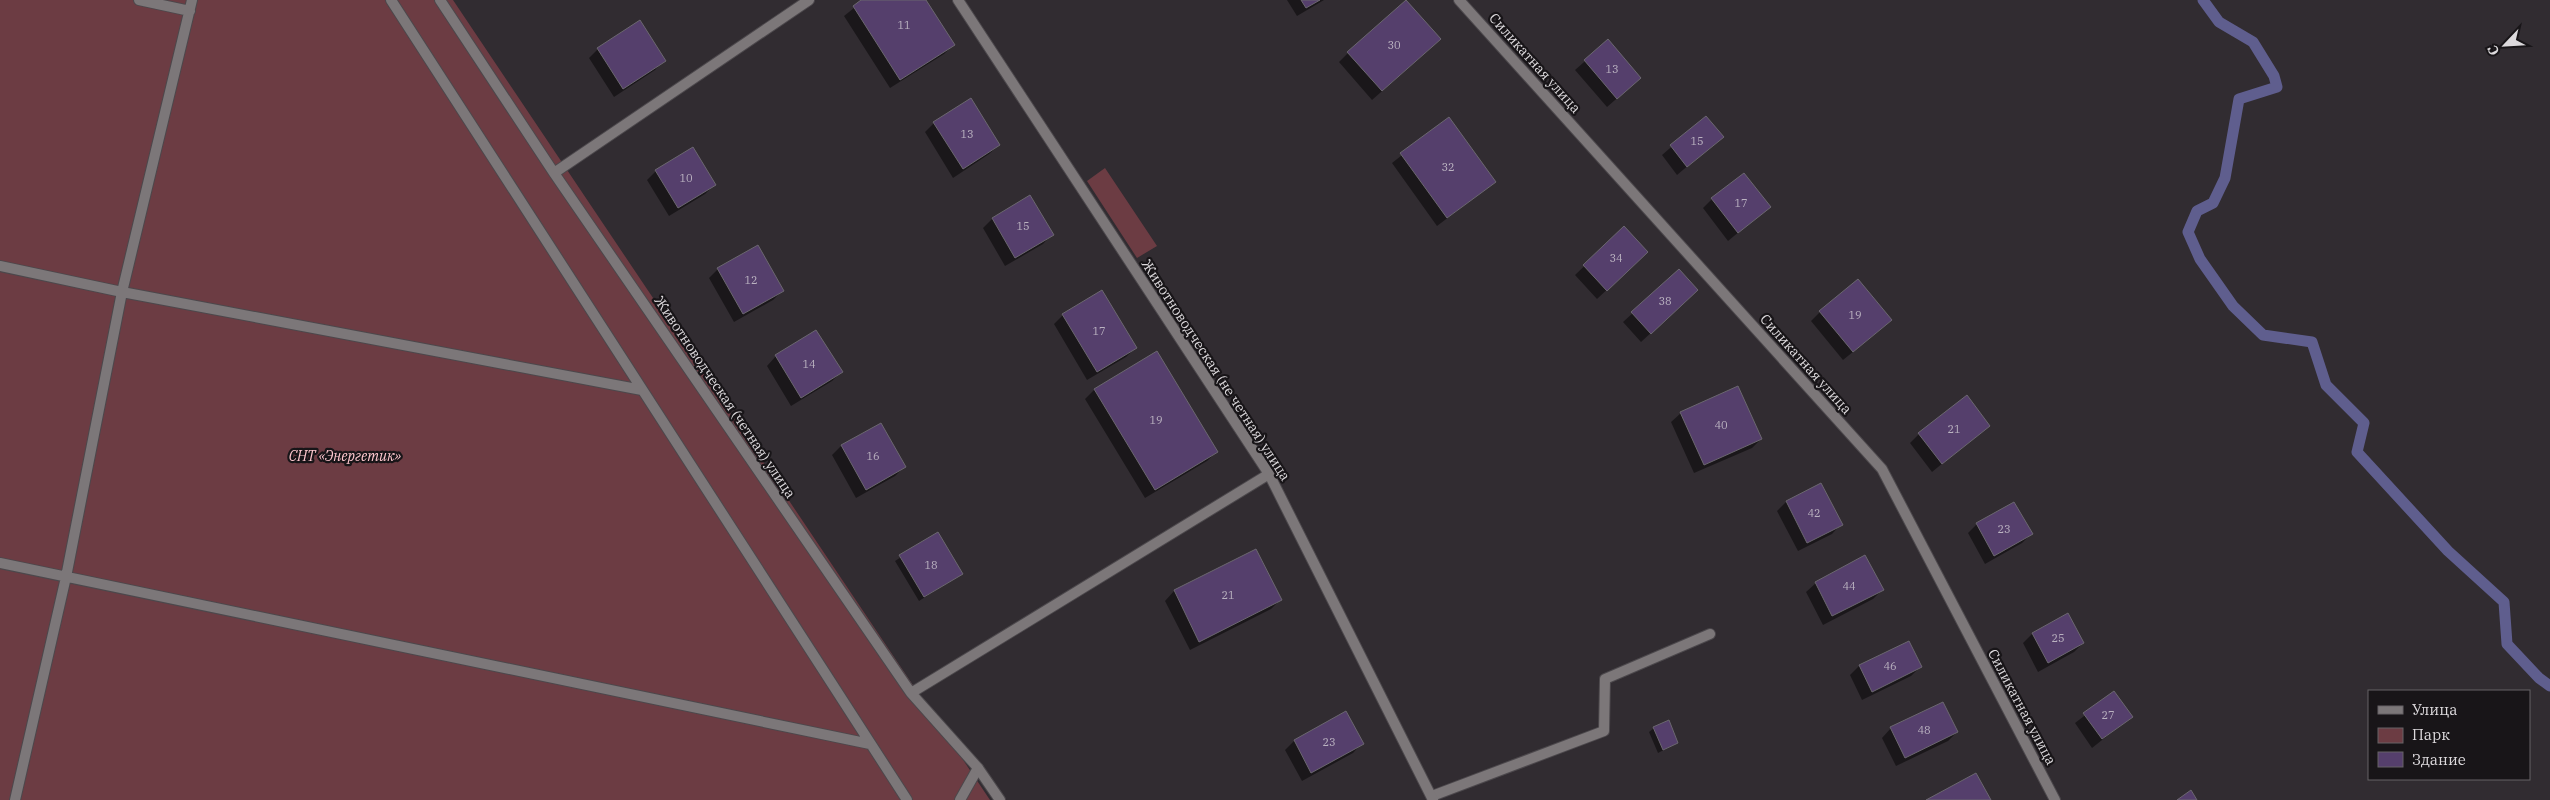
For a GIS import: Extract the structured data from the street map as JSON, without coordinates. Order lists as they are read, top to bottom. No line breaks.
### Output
{"streets":{"street":["Силикатная улица","Животноводческая (не четная) улица","Животноводческая (четная) улица"]},"parks":["СНТ «Энергетик»"],"house_numbers":["11","30","13","13","15","32","10","17","15","34","12","38","19","17","14","19","40","21","16","42","23","18","44","21","25","46","27","48","23"],"legend":["Улица","Парк","Здание"],"north":"bottom left"}
